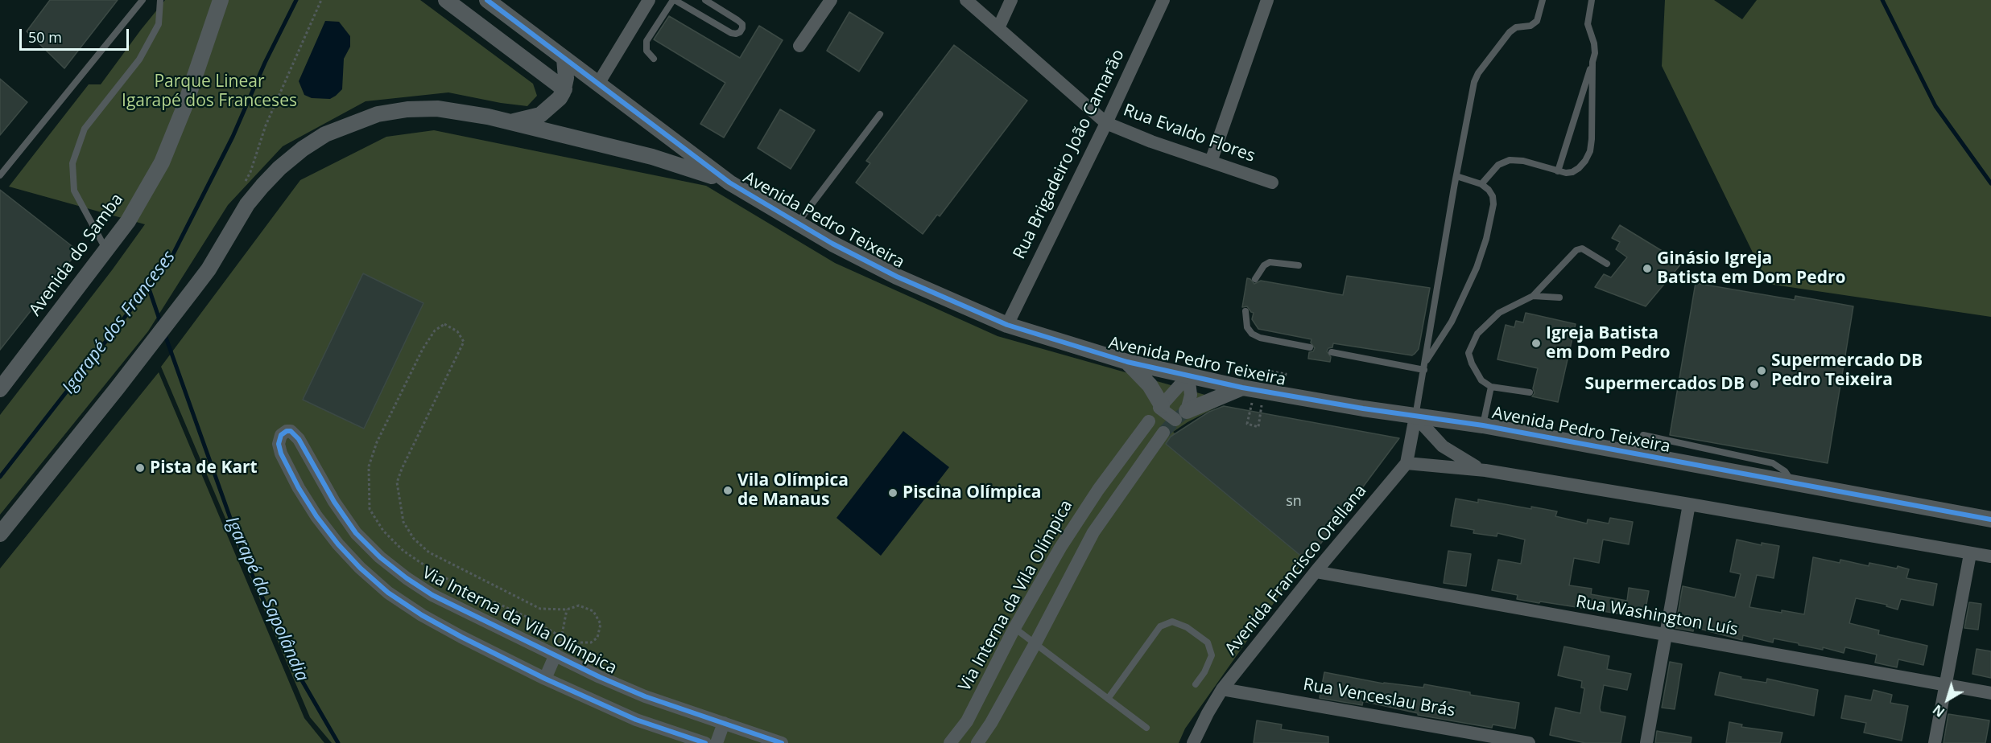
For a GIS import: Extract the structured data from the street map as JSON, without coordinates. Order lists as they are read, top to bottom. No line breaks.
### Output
{"streets":{"street":["Rua Evaldo Flores","Rua Brigadeiro João Camarão","Avenida Pedro Teixeira","Avenida do Samba","Avenida Francisco Orellana","Via Interna da Vila Olímpica","Rua Washington Luís","Rua Venceslau Brás"]},"crossings":[["Rua Evaldo Flores","Rua Brigadeiro João Camarão"],["Rua Brigadeiro João Camarão","Avenida Pedro Teixeira"],["Avenida Pedro Teixeira","Avenida Francisco Orellana"],["Avenida Francisco Orellana","Rua Washington Luís"],["Avenida Francisco Orellana","Rua Venceslau Brás"]],"water":["Igarapé dos Franceses","Igarapé da Sapolândia"],"parks":["Parque Linear Igarapé dos Franceses"],"places":["Ginásio Igreja Batista em Dom Pedro","Igreja Batista em Dom Pedro","Supermercado DB Pedro Teixeira","Supermercados DB","Pista de Kart","Vila Olímpica de Manaus","Piscina Olímpica"],"house_numbers":["sn"],"scale_bar":"50 m","north":"bottom left"}
